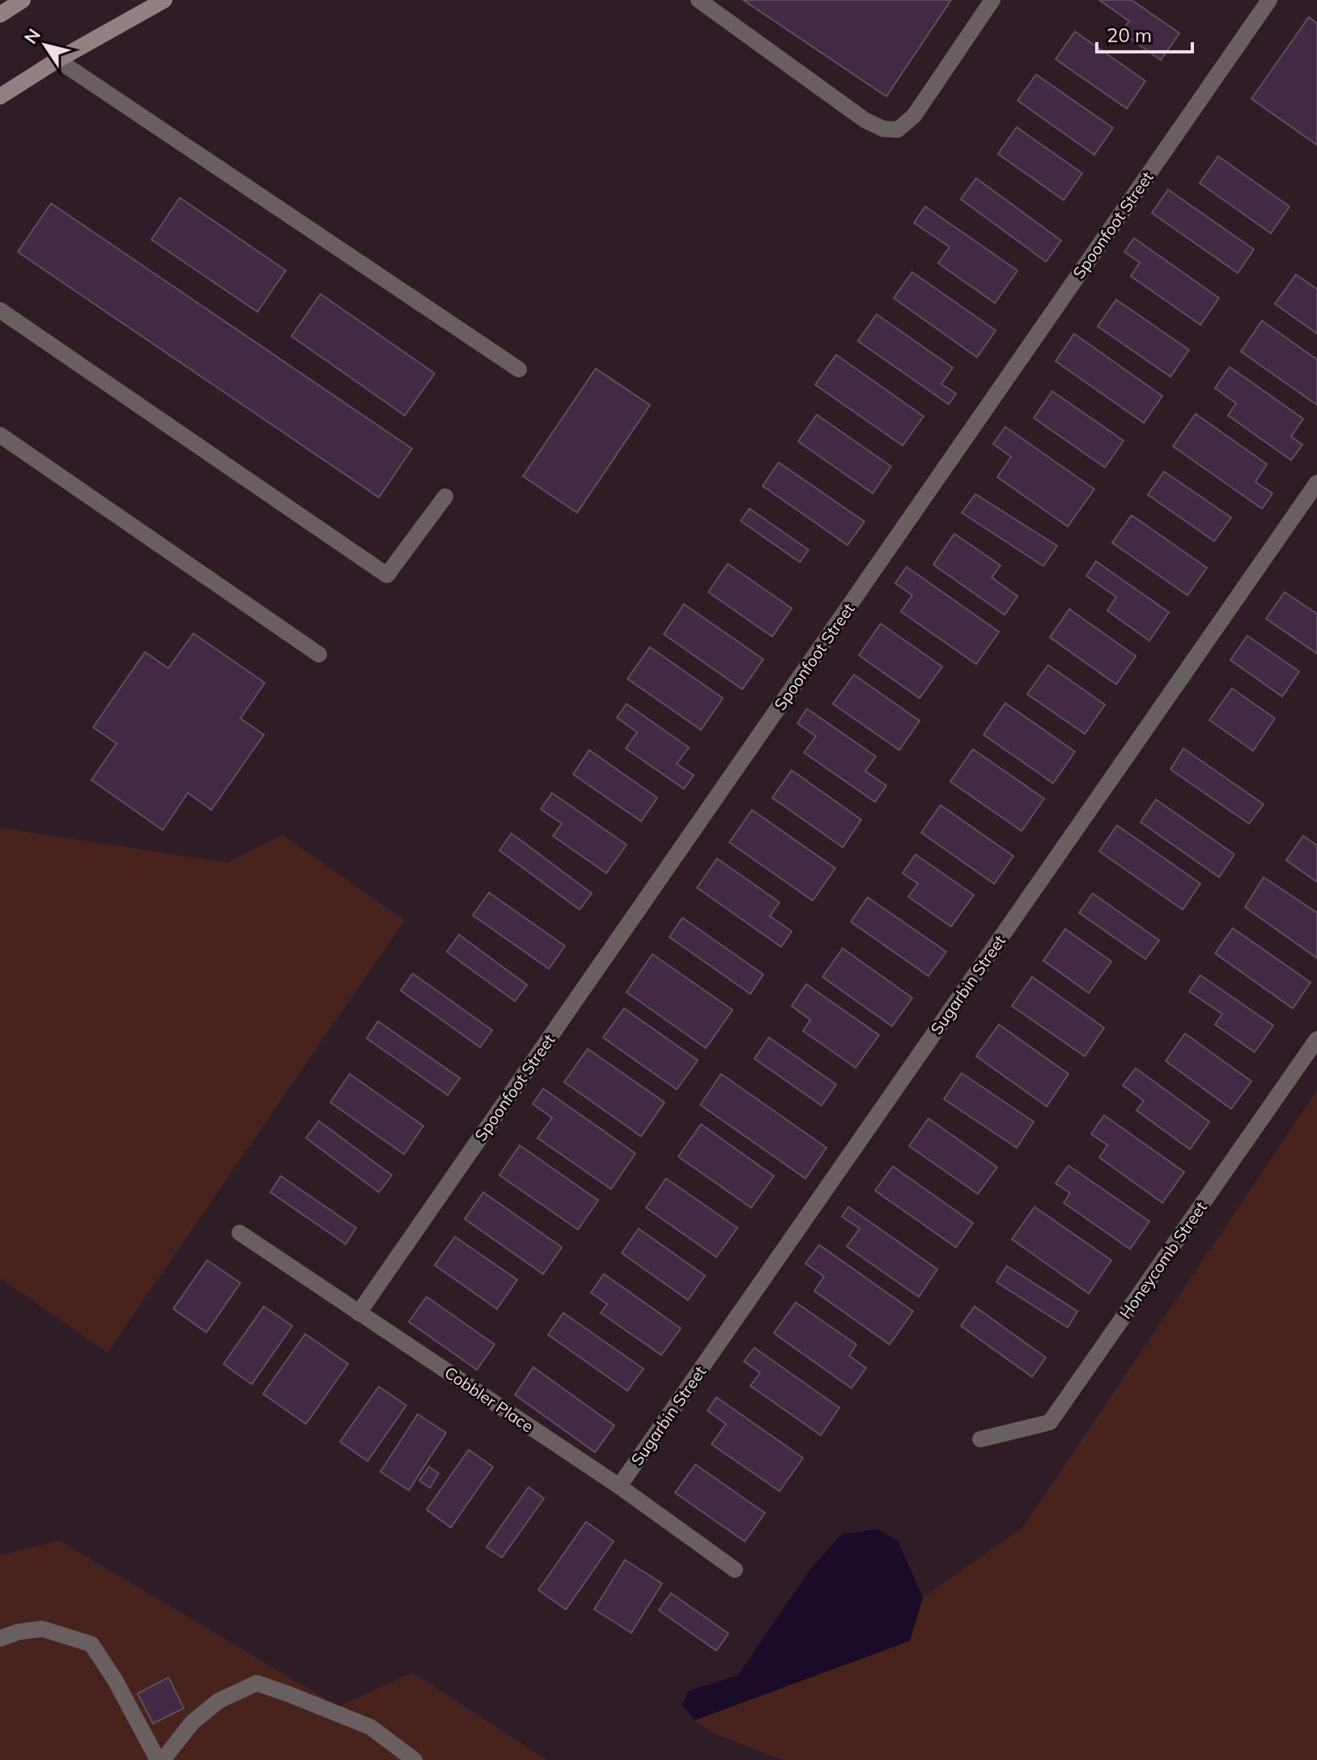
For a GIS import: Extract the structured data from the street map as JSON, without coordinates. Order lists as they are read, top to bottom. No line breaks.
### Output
{"streets":{"lane":["Spoonfoot Street","Sugarbin Street","Honeycomb Street","Cobbler Place"]},"crossings":[["Spoonfoot Street","Cobbler Place"],["Sugarbin Street","Cobbler Place"]],"scale_bar":"20 m","north":"top left"}
